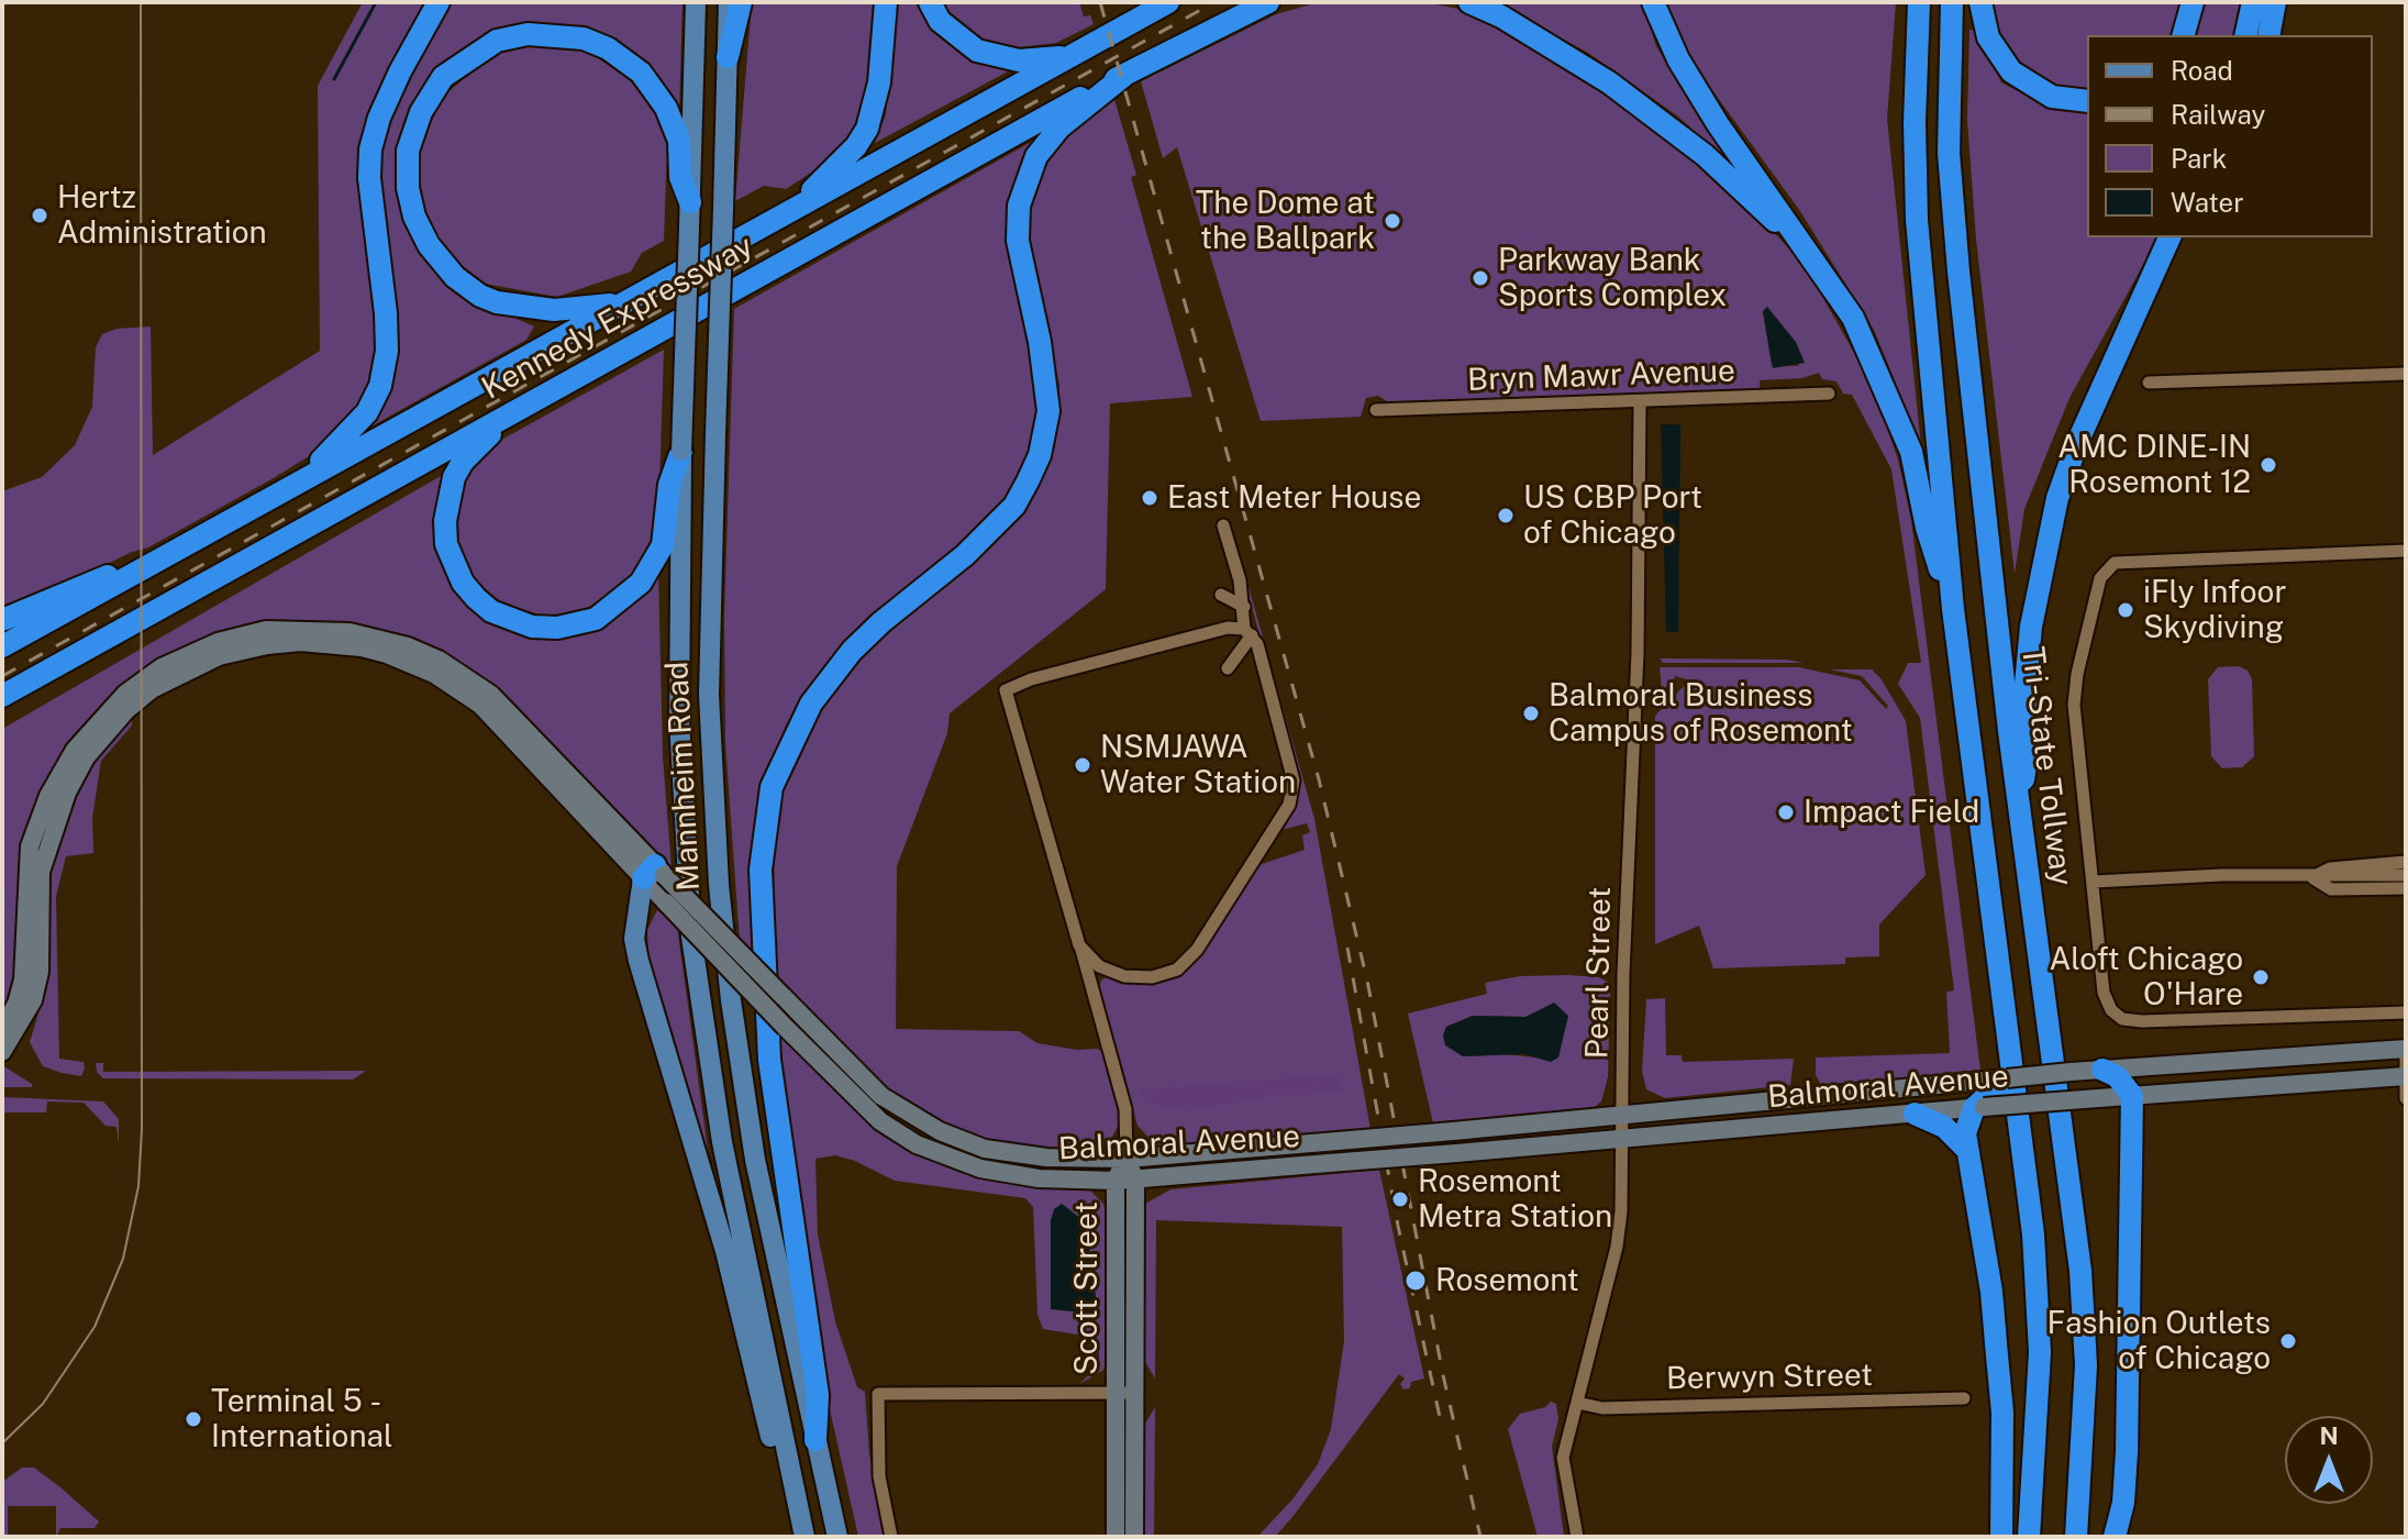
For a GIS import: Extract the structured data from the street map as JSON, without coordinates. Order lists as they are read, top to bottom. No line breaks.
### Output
{"streets":{"highway":["Kennedy Expressway","Tri-State Tollway"],"main road":["Mannheim Road"],"street":["Bryn Mawr Avenue","Pearl Street","Balmoral Avenue","Scott Street","Berwyn Street"]},"crossings":[["Bryn Mawr Avenue","Pearl Street"],["Pearl Street","Balmoral Avenue"],["Pearl Street","Berwyn Street"],["Balmoral Avenue","Scott Street"]],"places":["Hertz Administration","The Dome at the Ballpark","Parkway Bank Sports Complex","AMC DINE-IN Rosemont 12","East Meter House","US CBP Port of Chicago","iFly Infoor Skydiving","Balmoral Business Campus of Rosemont","NSMJAWA Water Station","Impact Field","Aloft Chicago O'Hare","Rosemont Metra Station","Rosemont","Fashion Outlets of Chicago","Terminal 5 - International"],"legend":["Road","Railway","Park","Water"],"north":"top"}
